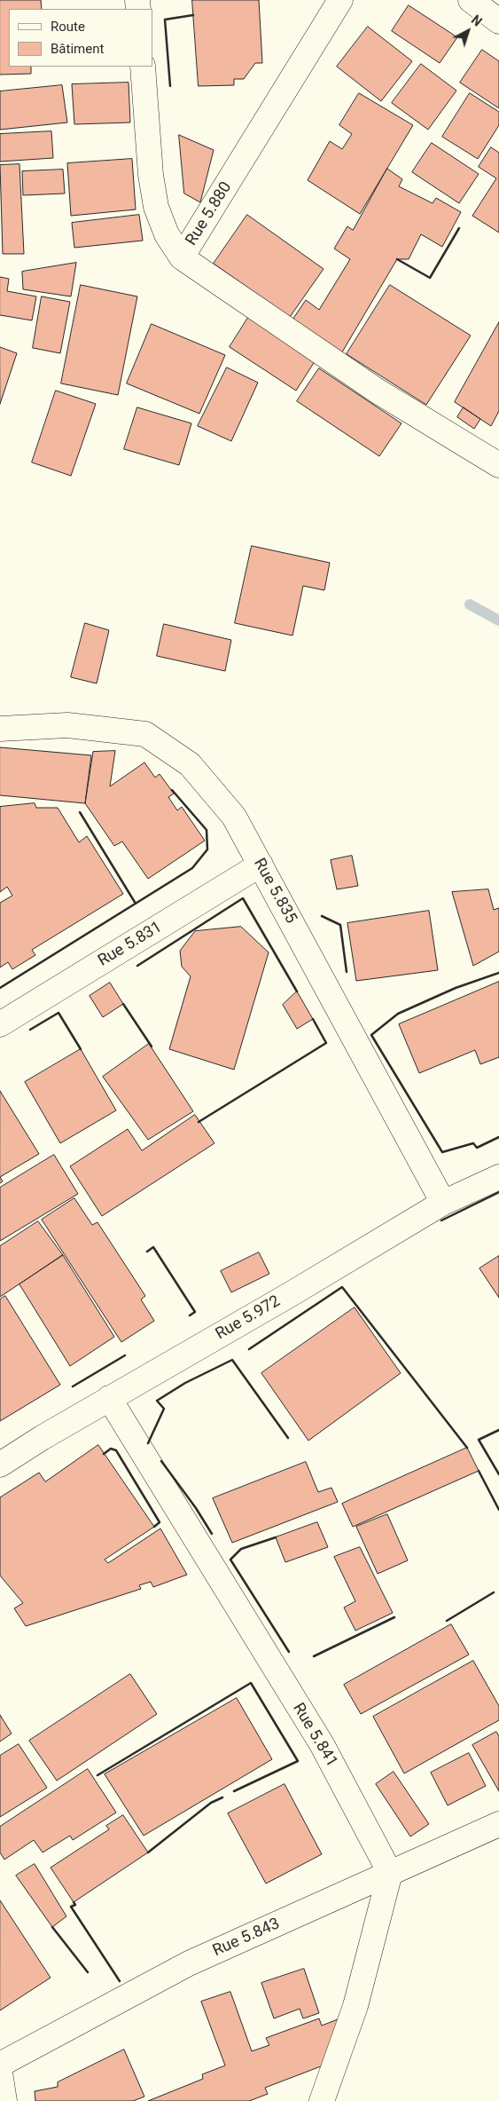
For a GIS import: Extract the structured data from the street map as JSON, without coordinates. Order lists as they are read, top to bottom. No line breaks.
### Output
{"streets":{"street":["Rue 5.880","Rue 5.835","Rue 5.831","Rue 5.972","Rue 5.841","Rue 5.843"]},"crossings":[["Rue 5.835","Rue 5.831"],["Rue 5.835","Rue 5.972"],["Rue 5.972","Rue 5.841"],["Rue 5.841","Rue 5.843"]],"legend":["Route","Bâtiment"],"north":"top right"}
